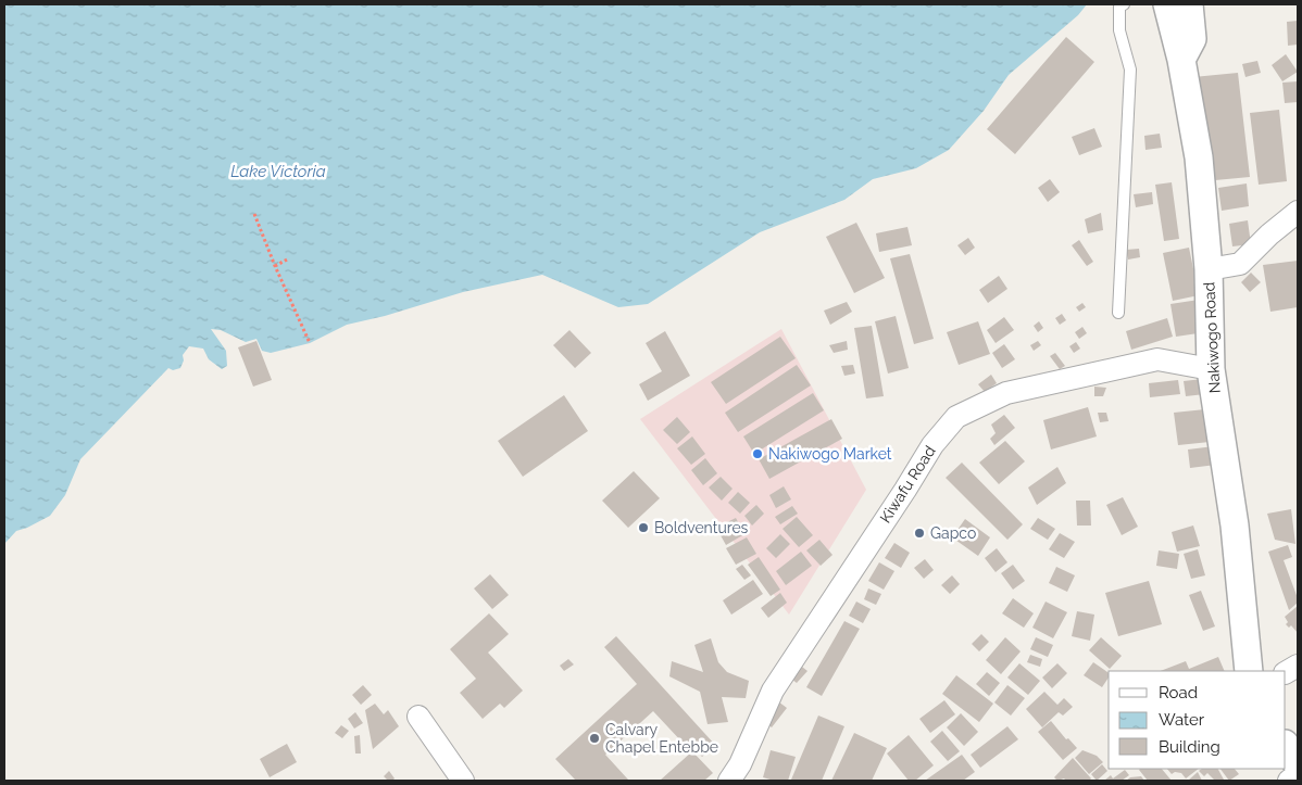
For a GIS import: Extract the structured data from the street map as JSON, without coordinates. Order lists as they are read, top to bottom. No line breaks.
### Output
{"streets":{"street":["Nakiwogo Road","Kiwafu Road"]},"crossings":[["Nakiwogo Road","Kiwafu Road"]],"water":["Lake Victoria"],"places":["Nakiwogo Market","Boldventures","Gapco","Calvary Chapel Entebbe"],"legend":["Road","Water","Building"]}
